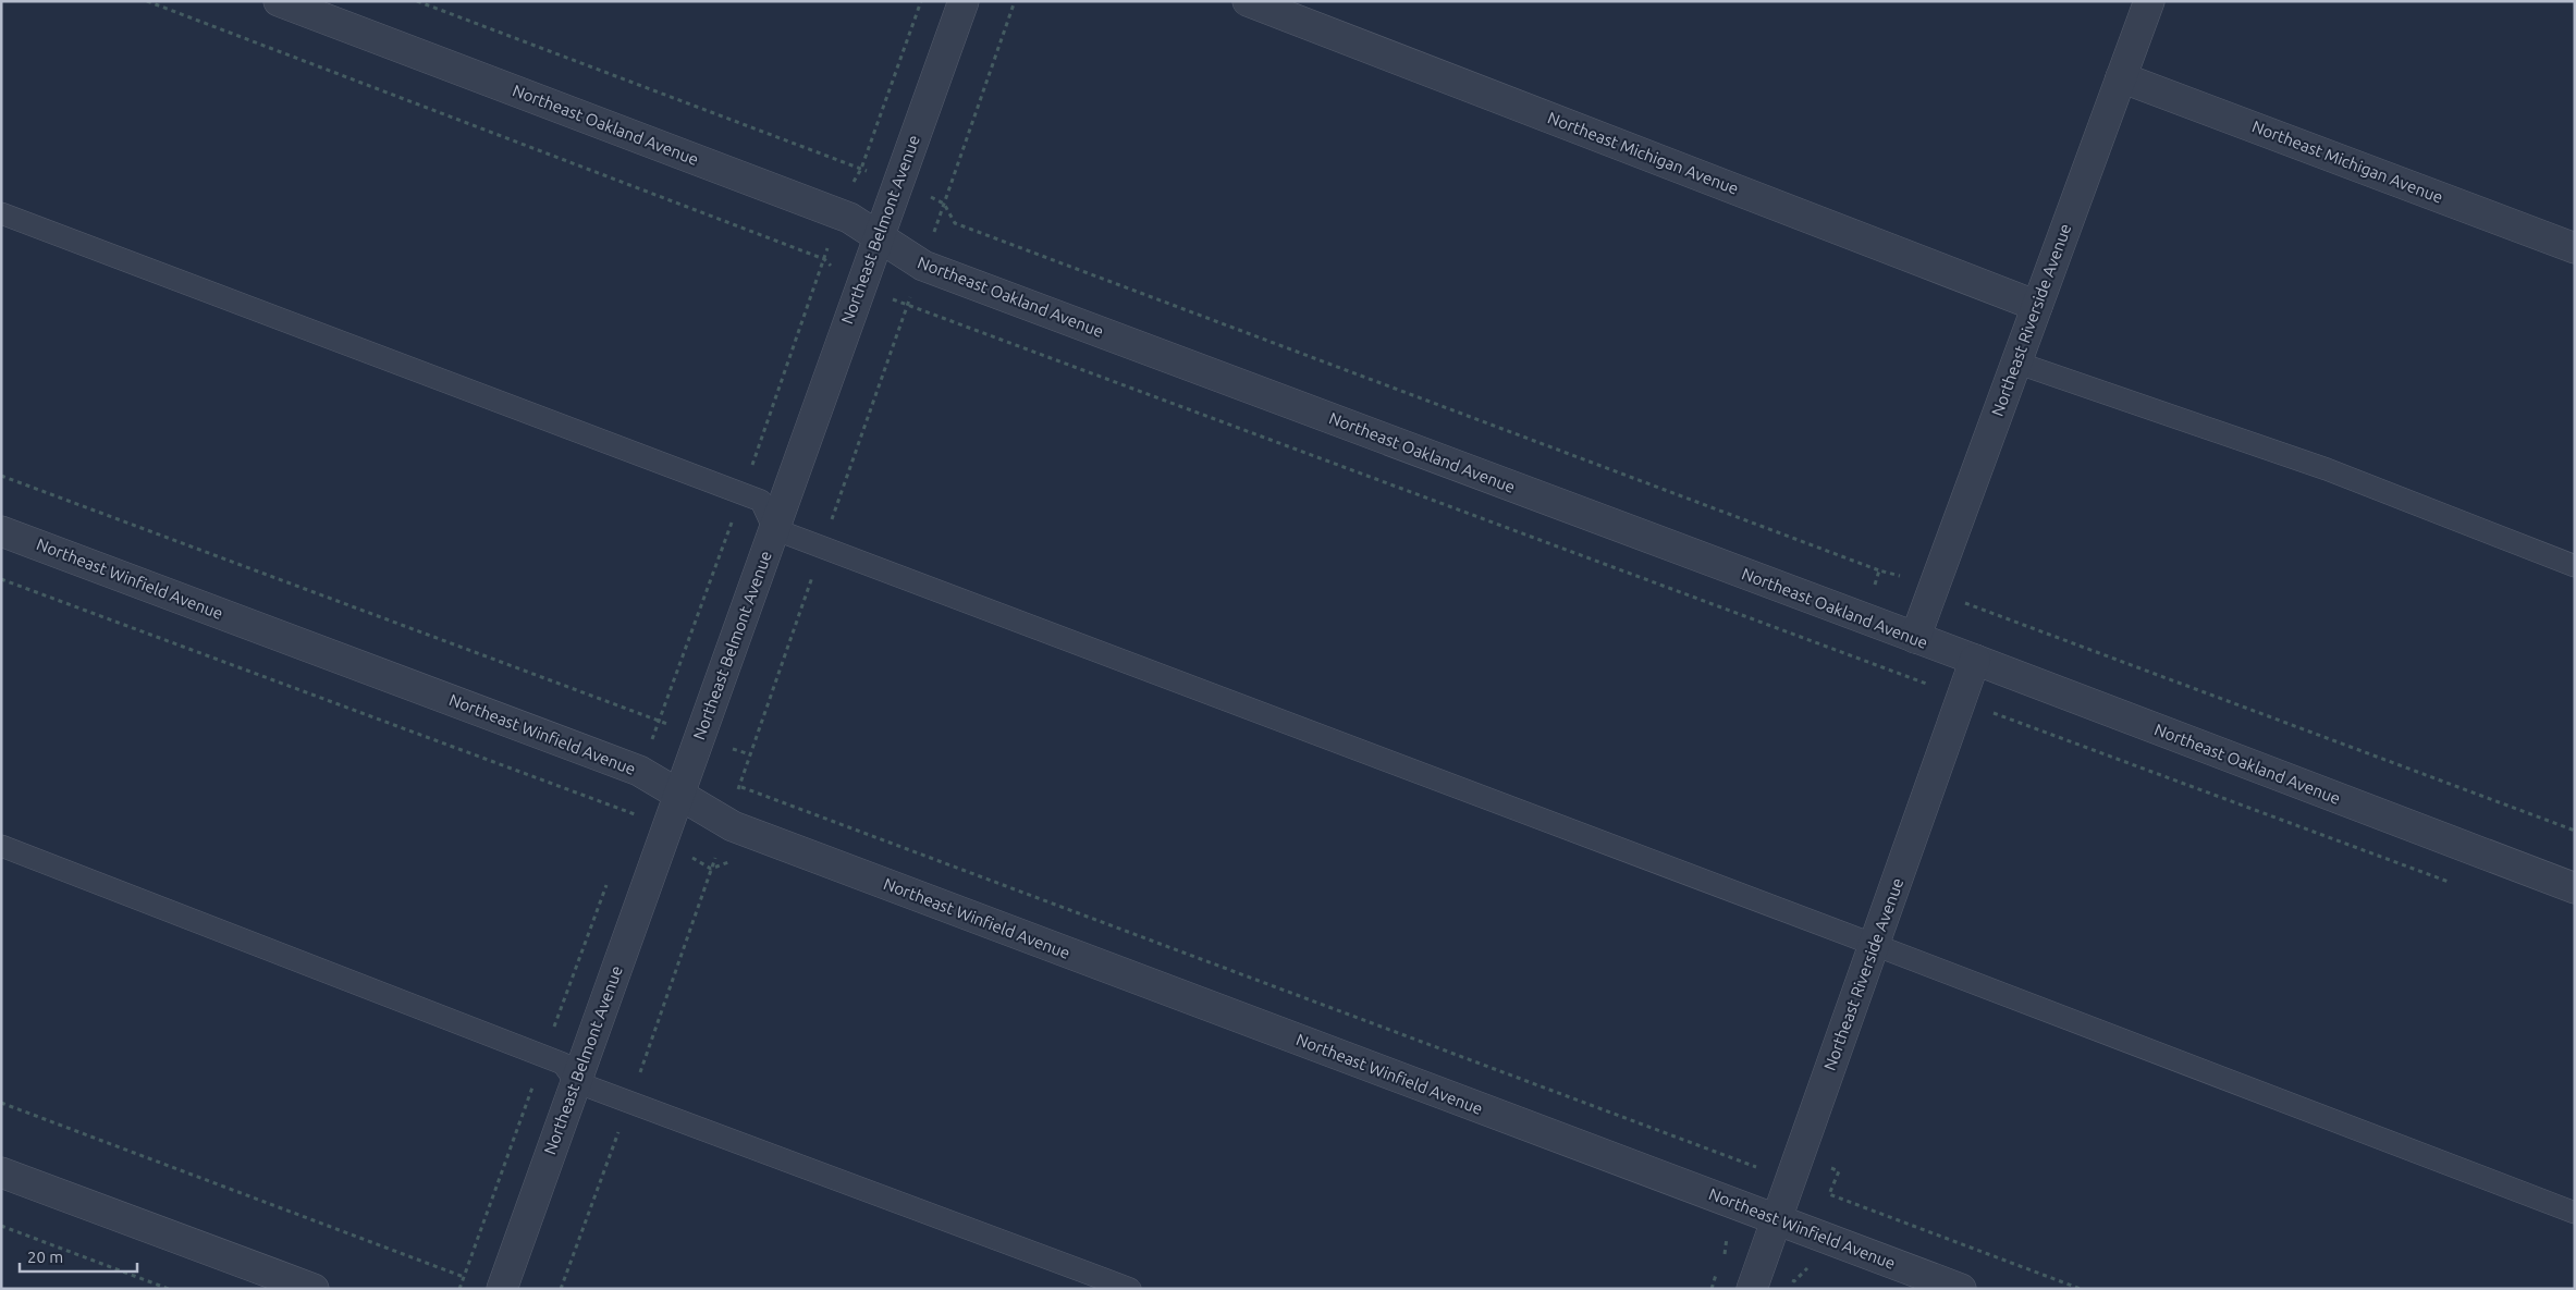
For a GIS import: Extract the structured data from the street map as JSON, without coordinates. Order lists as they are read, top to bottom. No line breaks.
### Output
{"streets":{"street":["Northeast Oakland Avenue","Northeast Michigan Avenue","Northeast Belmont Avenue","Northeast Riverside Avenue","Northeast Winfield Avenue"]},"crossings":[["Northeast Oakland Avenue","Northeast Belmont Avenue"],["Northeast Oakland Avenue","Northeast Riverside Avenue"],["Northeast Michigan Avenue","Northeast Riverside Avenue"],["Northeast Belmont Avenue","Northeast Winfield Avenue"],["Northeast Riverside Avenue","Northeast Winfield Avenue"]],"scale_bar":"20 m"}
